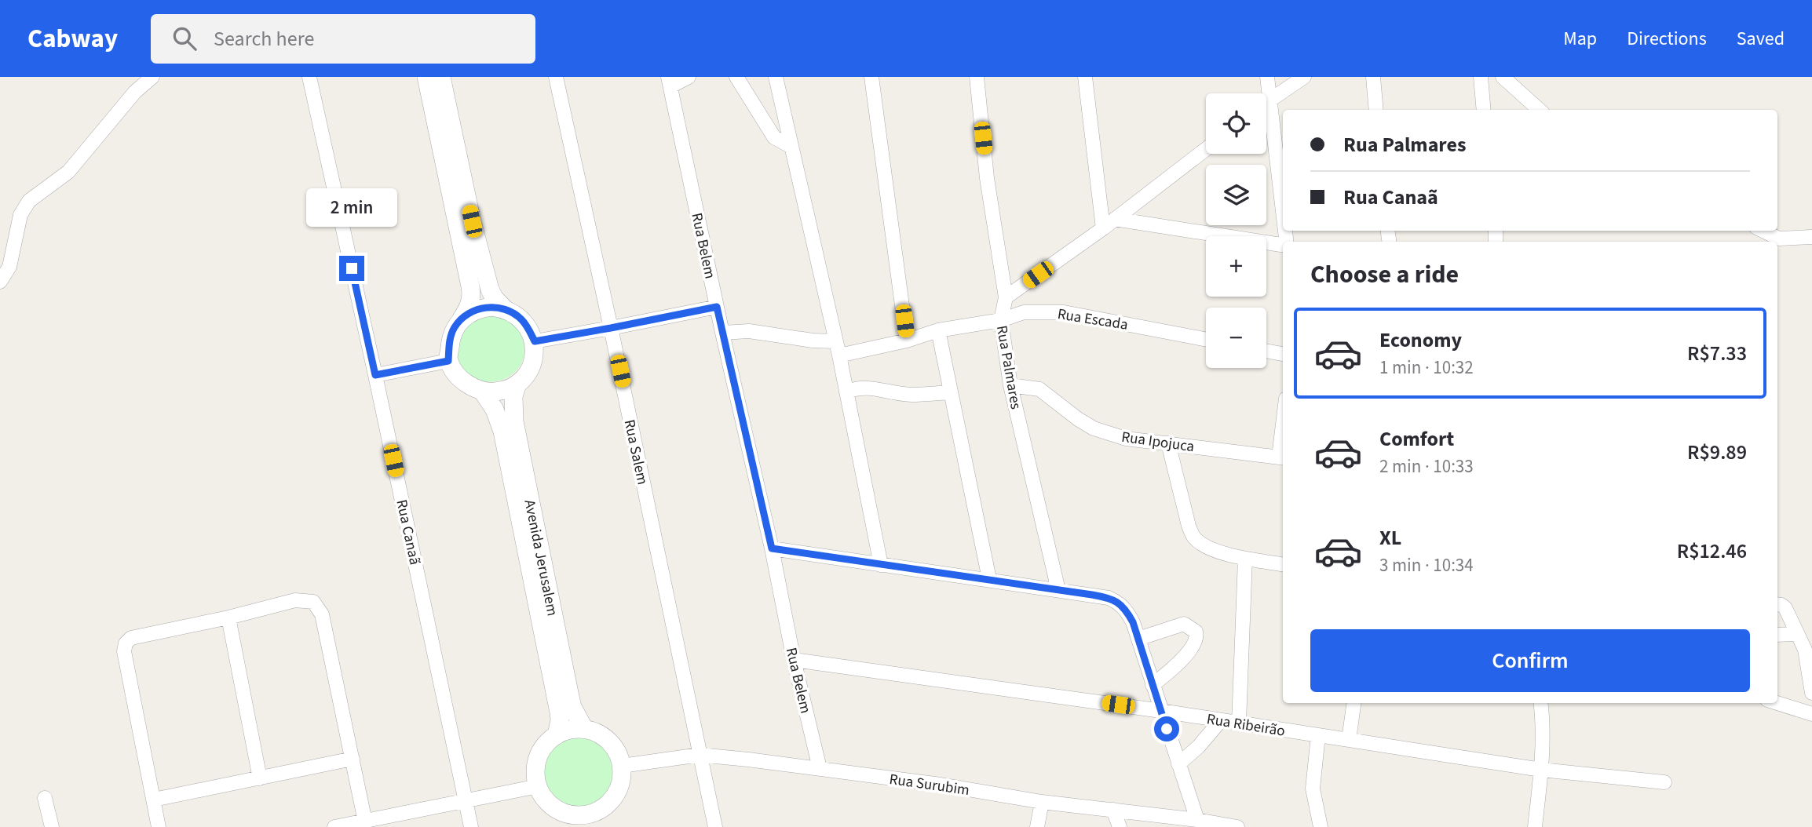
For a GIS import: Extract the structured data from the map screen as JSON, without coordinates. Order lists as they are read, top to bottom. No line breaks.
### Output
{"streets":{"street":["Rua Belem","Rua Escada","Rua Palmares","Rua Ipojuca","Rua Salem","Rua Canaã","Avenida Jerusalem","Rua Ribeirão","Rua Surubim"]},"crossings":[["Rua Belem","Rua Ribeirão"],["Rua Belem","Rua Surubim"],["Rua Escada","Rua Palmares"],["Rua Palmares","Rua Ipojuca"],["Rua Salem","Rua Surubim"],["Avenida Jerusalem","Rua Surubim"]],"page":{"header":"Cabway","search":"Search here","nav":["Map","Directions","Saved"],"map_buttons":["+","−"],"banner":["Rua Palmares","Rua Canaã"],"bubble":"2 min","heading":"Choose a ride","list":[{"name":"Economy","note":"1 min · 10:32","value":"R$7.33"},{"name":"Comfort","note":"2 min · 10:33","value":"R$9.89"},{"name":"XL","note":"3 min · 10:34","value":"R$12.46"}],"buttons":"Confirm"}}
